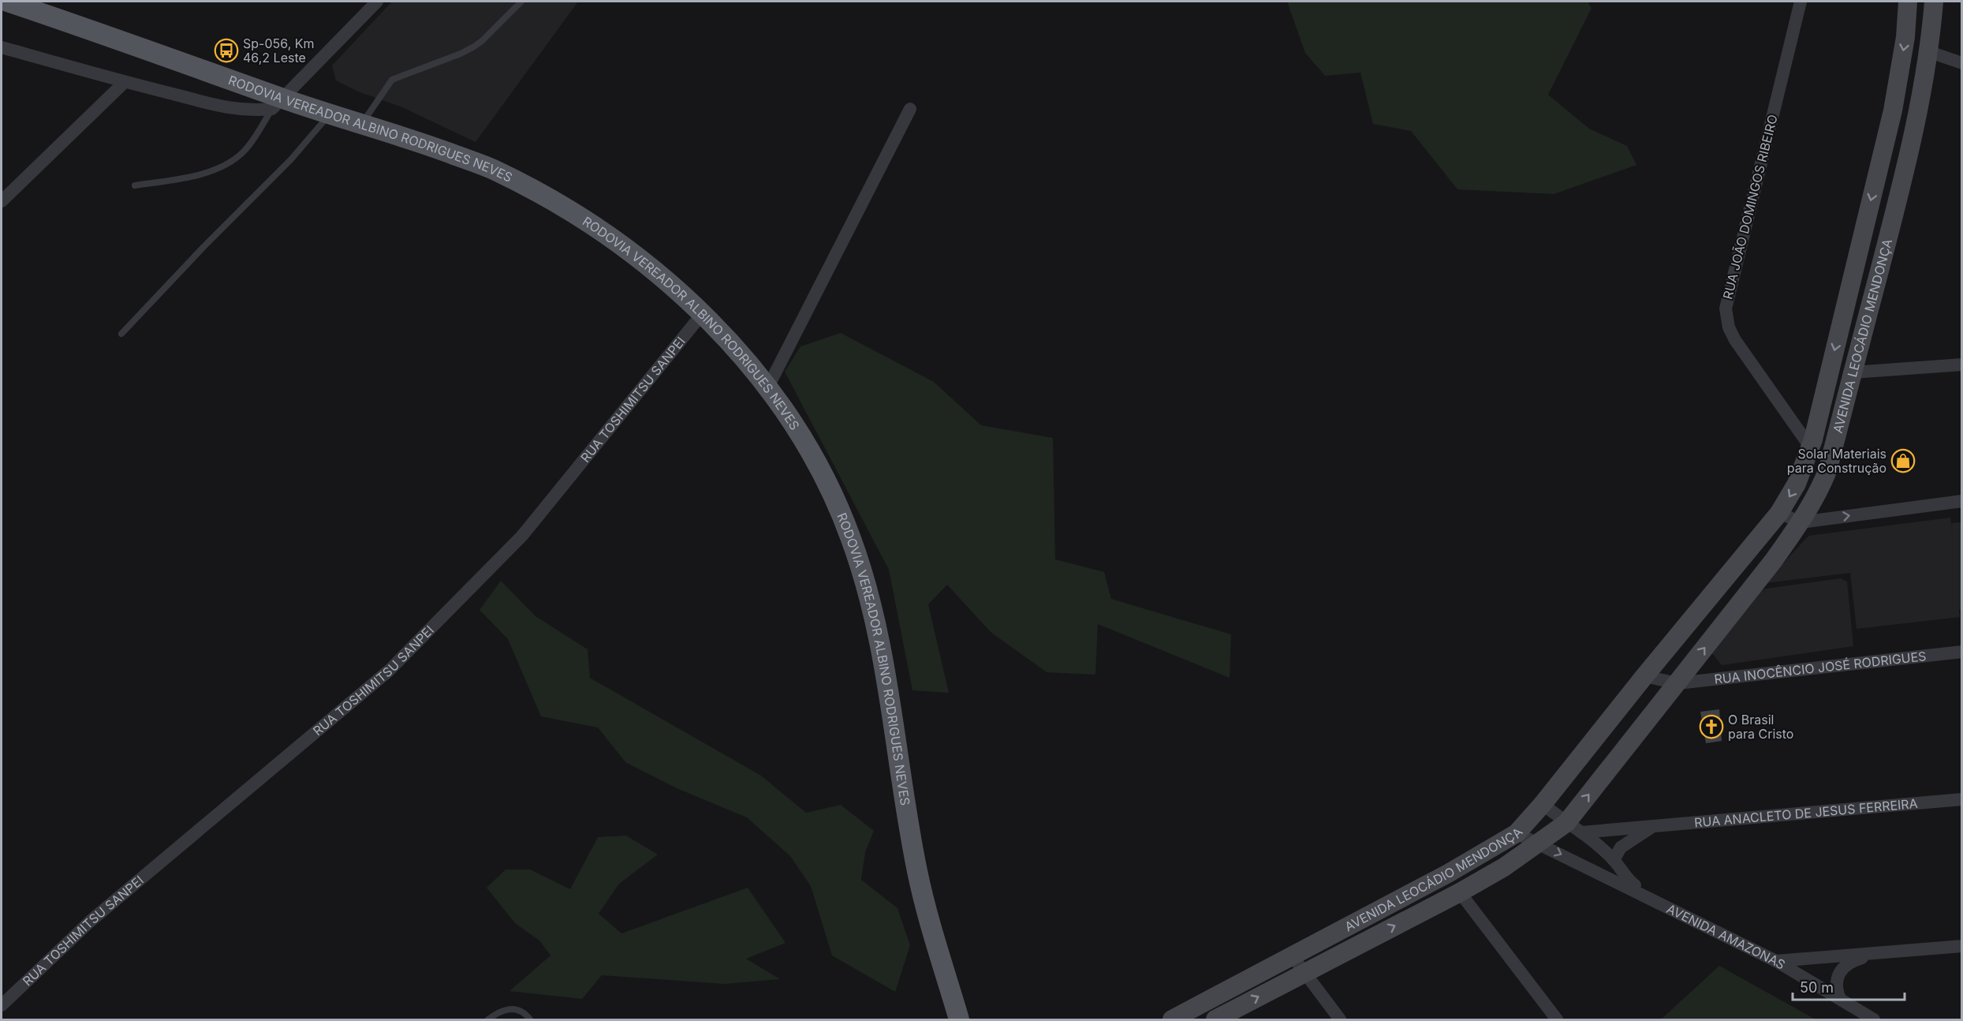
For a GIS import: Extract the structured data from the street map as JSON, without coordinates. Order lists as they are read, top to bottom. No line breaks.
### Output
{"streets":{"main road":["RODOVIA VEREADOR ALBINO RODRIGUES NEVES"],"street":["RUA JOÃO DOMINGOS RIBEIRO","AVENIDA LEOCÁDIO MENDONÇA","RUA TOSHIMITSU SANPEI","RUA INOCÊNCIO JOSÉ RODRIGUES","RUA ANACLETO DE JESUS FERREIRA","AVENIDA AMAZONAS"]},"crossings":[["RODOVIA VEREADOR ALBINO RODRIGUES NEVES","RUA TOSHIMITSU SANPEI"],["RUA JOÃO DOMINGOS RIBEIRO","AVENIDA LEOCÁDIO MENDONÇA"],["AVENIDA LEOCÁDIO MENDONÇA","RUA INOCÊNCIO JOSÉ RODRIGUES"],["AVENIDA LEOCÁDIO MENDONÇA","RUA ANACLETO DE JESUS FERREIRA"],["AVENIDA LEOCÁDIO MENDONÇA","AVENIDA AMAZONAS"],["RUA ANACLETO DE JESUS FERREIRA","AVENIDA AMAZONAS"]],"places":{"bus stop":["Sp-056, Km 46,2 Leste"],"shop":["Solar Materiais para Construção"],"church":["O Brasil para Cristo"]},"scale_bar":"50 m"}
